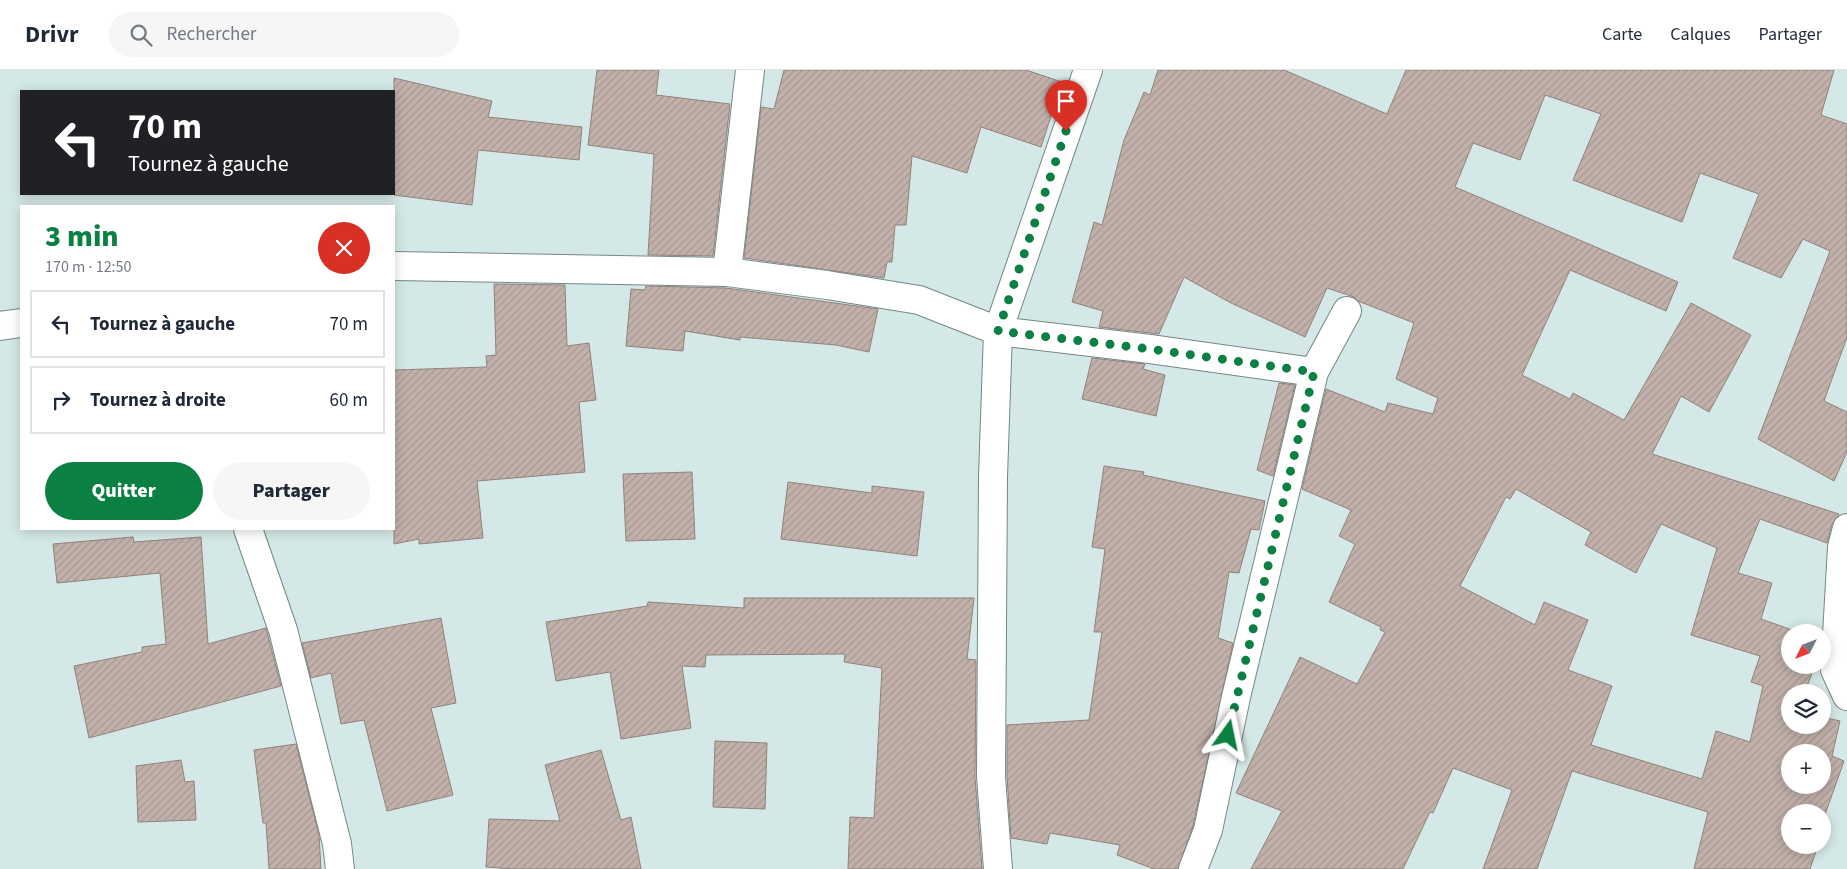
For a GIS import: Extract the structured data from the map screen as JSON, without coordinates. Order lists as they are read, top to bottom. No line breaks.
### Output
{"north":"bottom left","page":{"header":"Drivr","search":"Rechercher","nav":["Carte","Calques","Partager"],"turn":["70 m","Tournez à gauche"],"heading":["3 min","170 m · 12:50"],"list":[{"name":"Tournez à gauche","value":"70 m"},{"name":"Tournez à droite","value":"60 m"}],"buttons":["Quitter","Partager"],"map_buttons":["+","−"]}}
